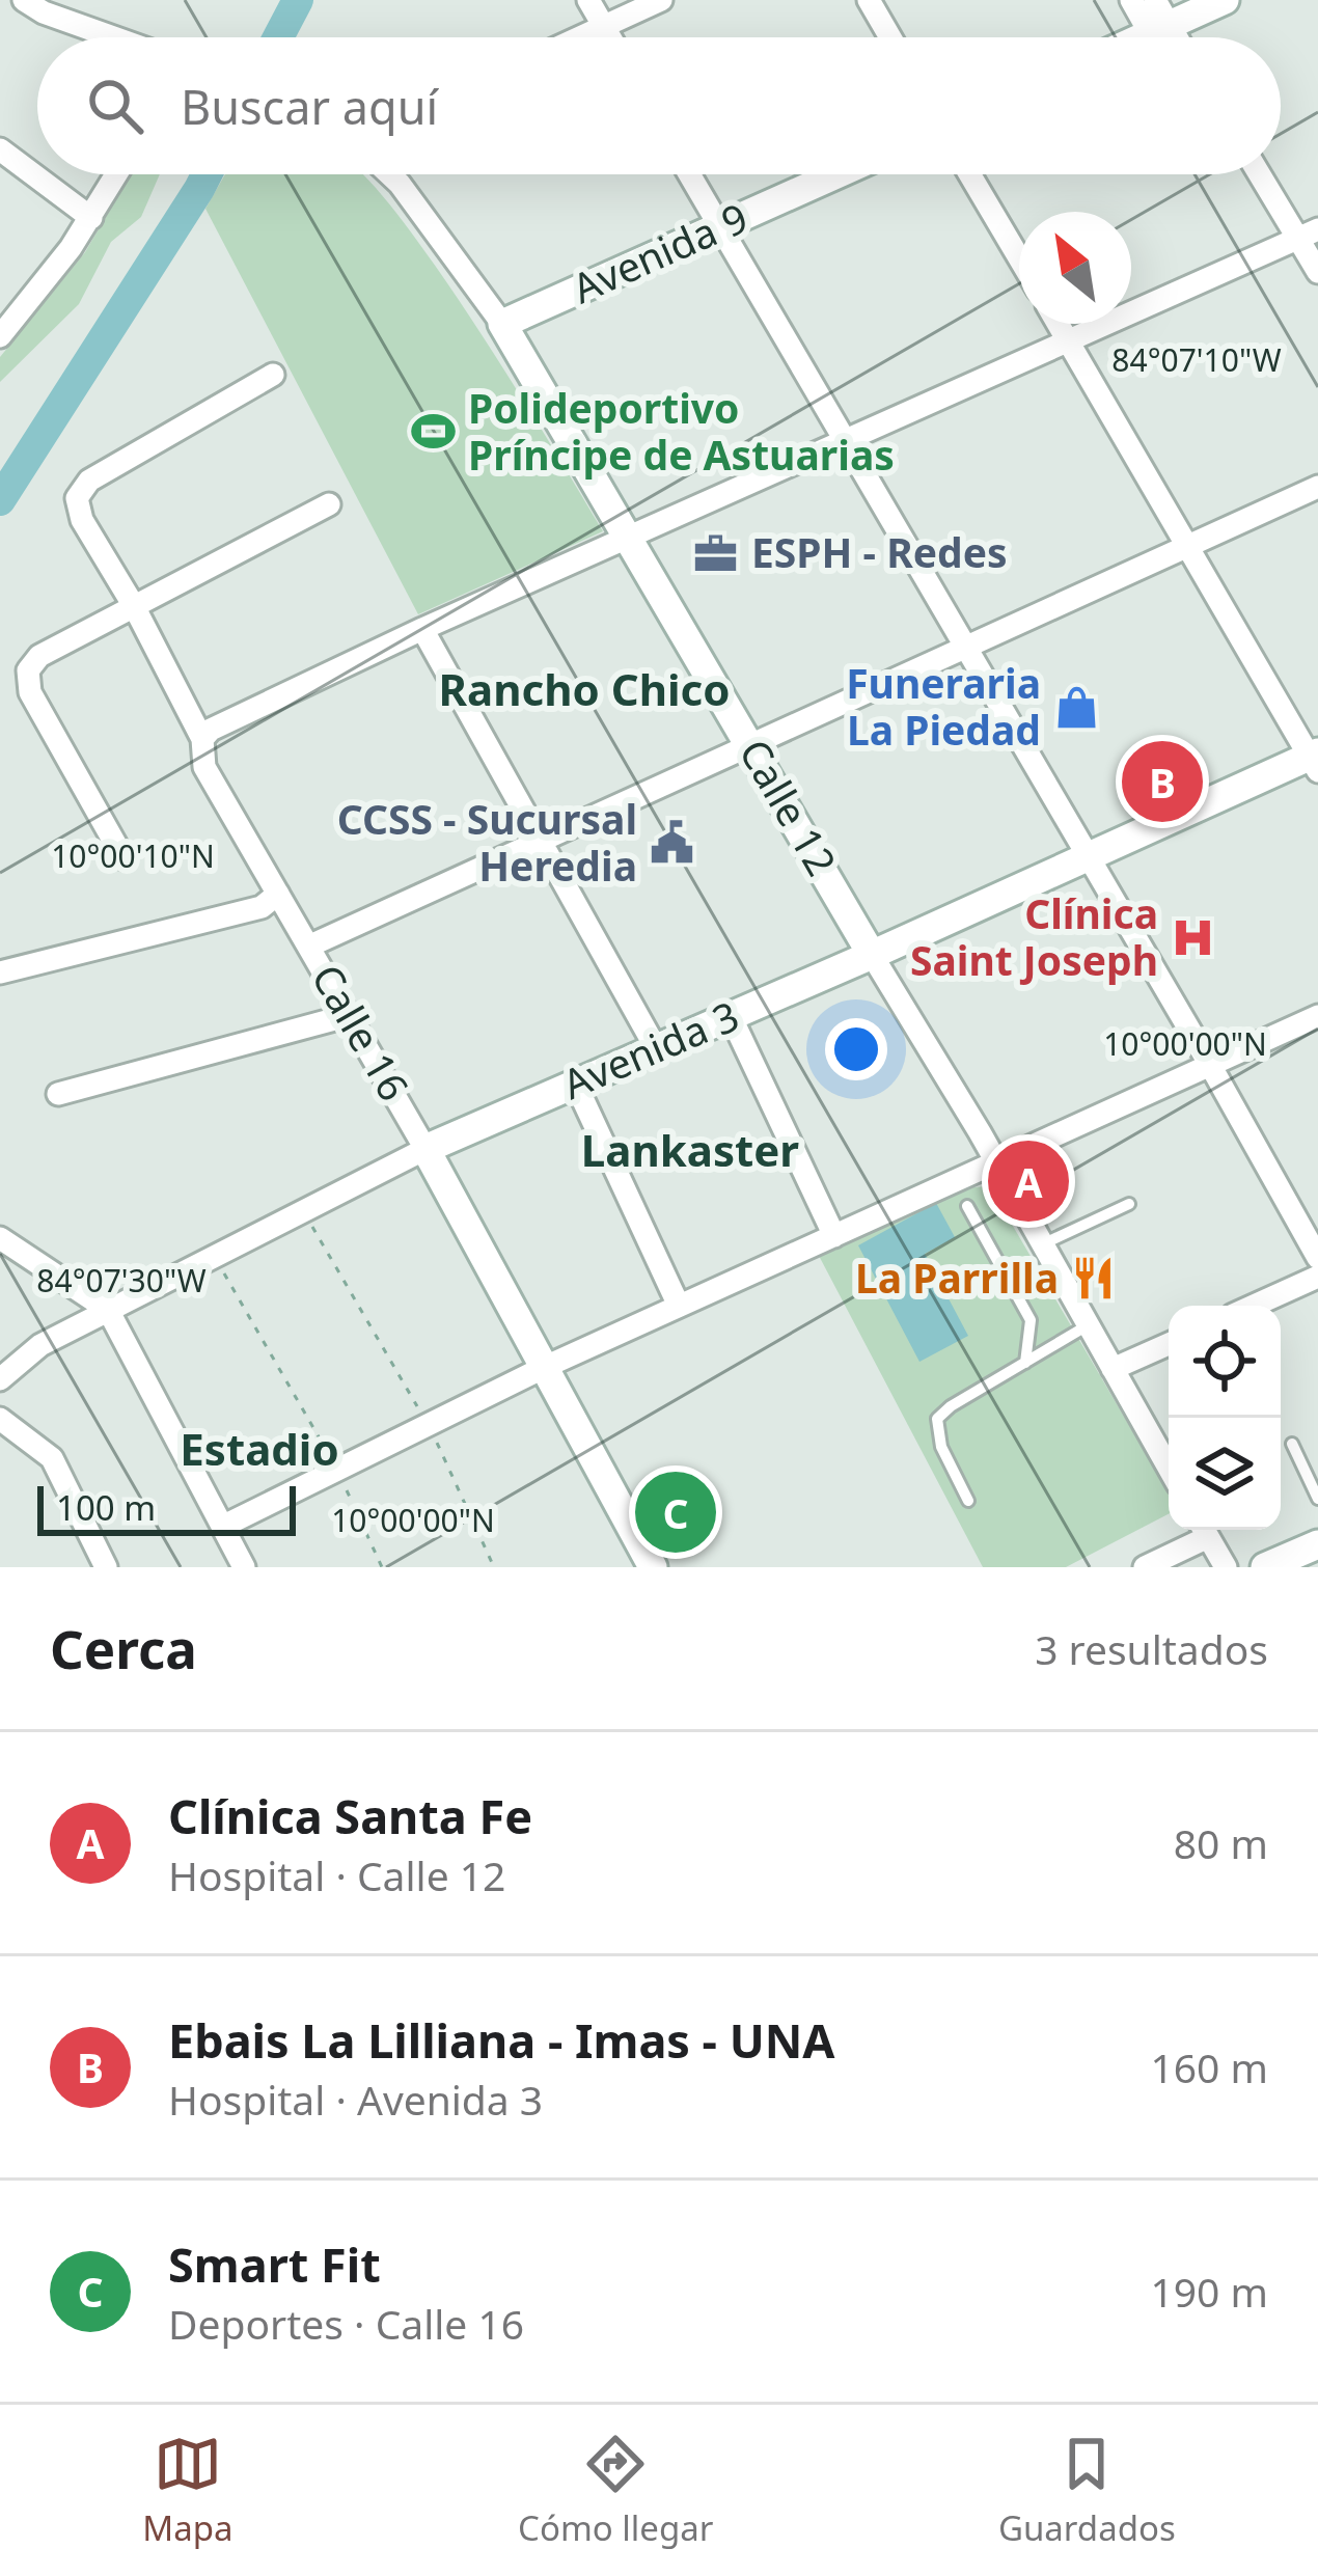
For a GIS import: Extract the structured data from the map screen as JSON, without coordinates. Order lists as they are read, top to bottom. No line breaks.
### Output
{"streets":{"street":["Avenida 9","Calle 12","Calle 16","Avenida 3"]},"crossings":[["Avenida 9","Calle 12"],["Calle 12","Avenida 3"],["Calle 16","Avenida 3"]],"districts":["Rancho Chico","Lankaster","Estadio"],"places":{"sports":["Polideportivo Príncipe de Astuarias"],"office":["ESPH - Redes"],"shop":["Funeraria La Piedad"],"public building":["CCSS - Sucursal Heredia"],"hospital":["Clínica Saint Joseph"],"restaurant":["La Parrilla"]},"scale_bar":"100 m","north":"top left","page":{"search":"Buscar aquí","pins":["B","A","C"],"scale":"100 m","heading":["Cerca","3 resultados"],"list":[{"mark":"A","name":"Clínica Santa Fe","note":"Hospital · Calle 12","value":"80 m"},{"mark":"B","name":"Ebais La Lilliana - Imas - UNA","note":"Hospital · Avenida 3","value":"160 m"},{"mark":"C","name":"Smart Fit","note":"Deportes · Calle 16","value":"190 m"}],"nav":["Mapa","Cómo llegar","Guardados"]},"coordinates":["84°07'10\"W","10°00'10\"N","10°00'00\"N","84°07'30\"W"]}
